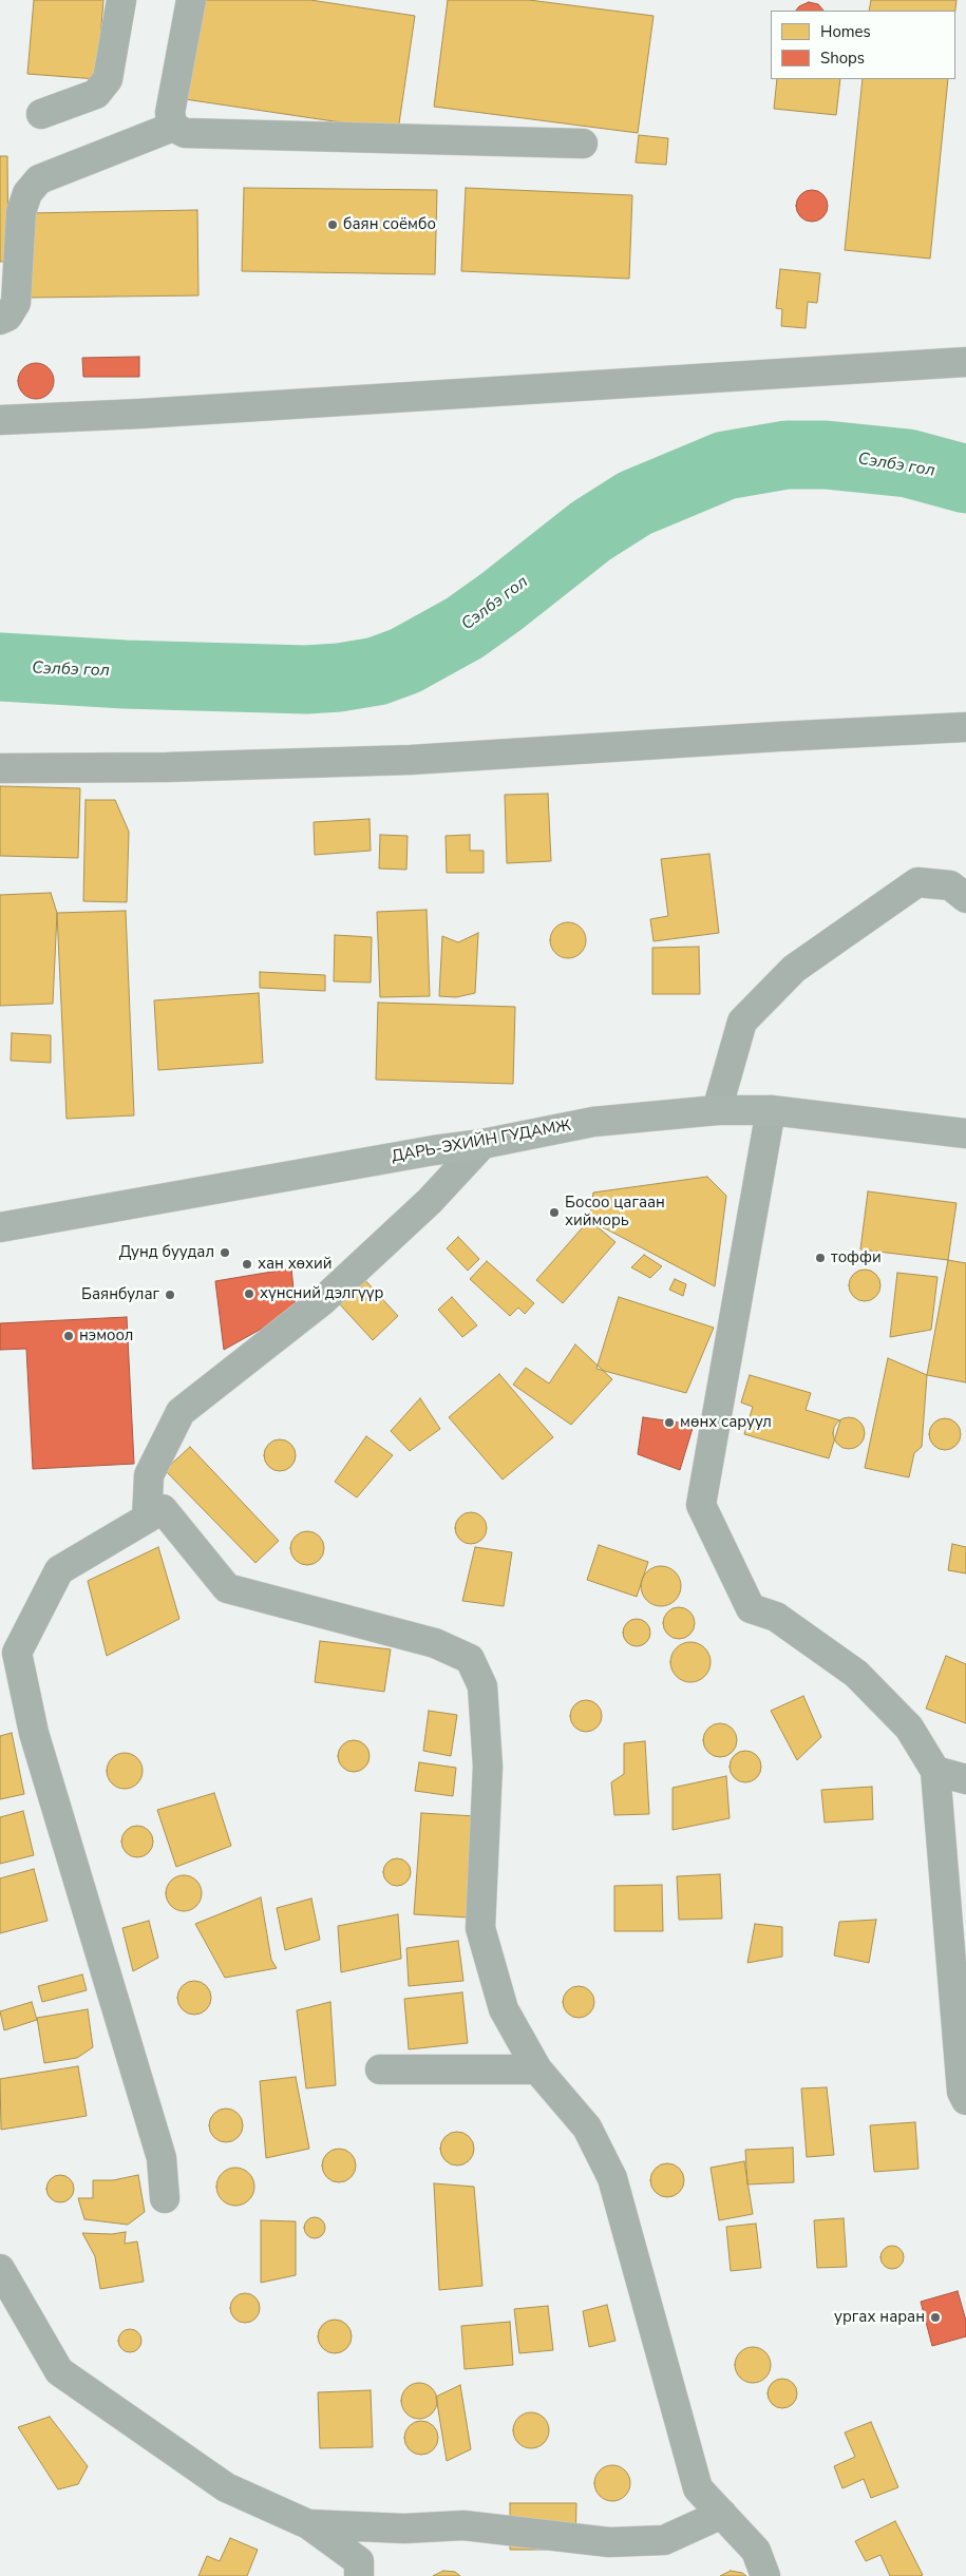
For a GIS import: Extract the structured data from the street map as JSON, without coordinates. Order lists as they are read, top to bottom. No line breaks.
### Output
{"streets":{"main road":["ДАРЬ-ЭХИЙН ГУДАМЖ"]},"water":["Сэлбэ гол"],"places":["баян соёмбо","Босоо цагаан хийморь","Дунд буудал","тоффи","хан хөхий","хүнсний дэлгүүр","Баянбулаг","нэмоол","мөнх саруул","ургах наран"],"legend":["Homes","Shops"]}
